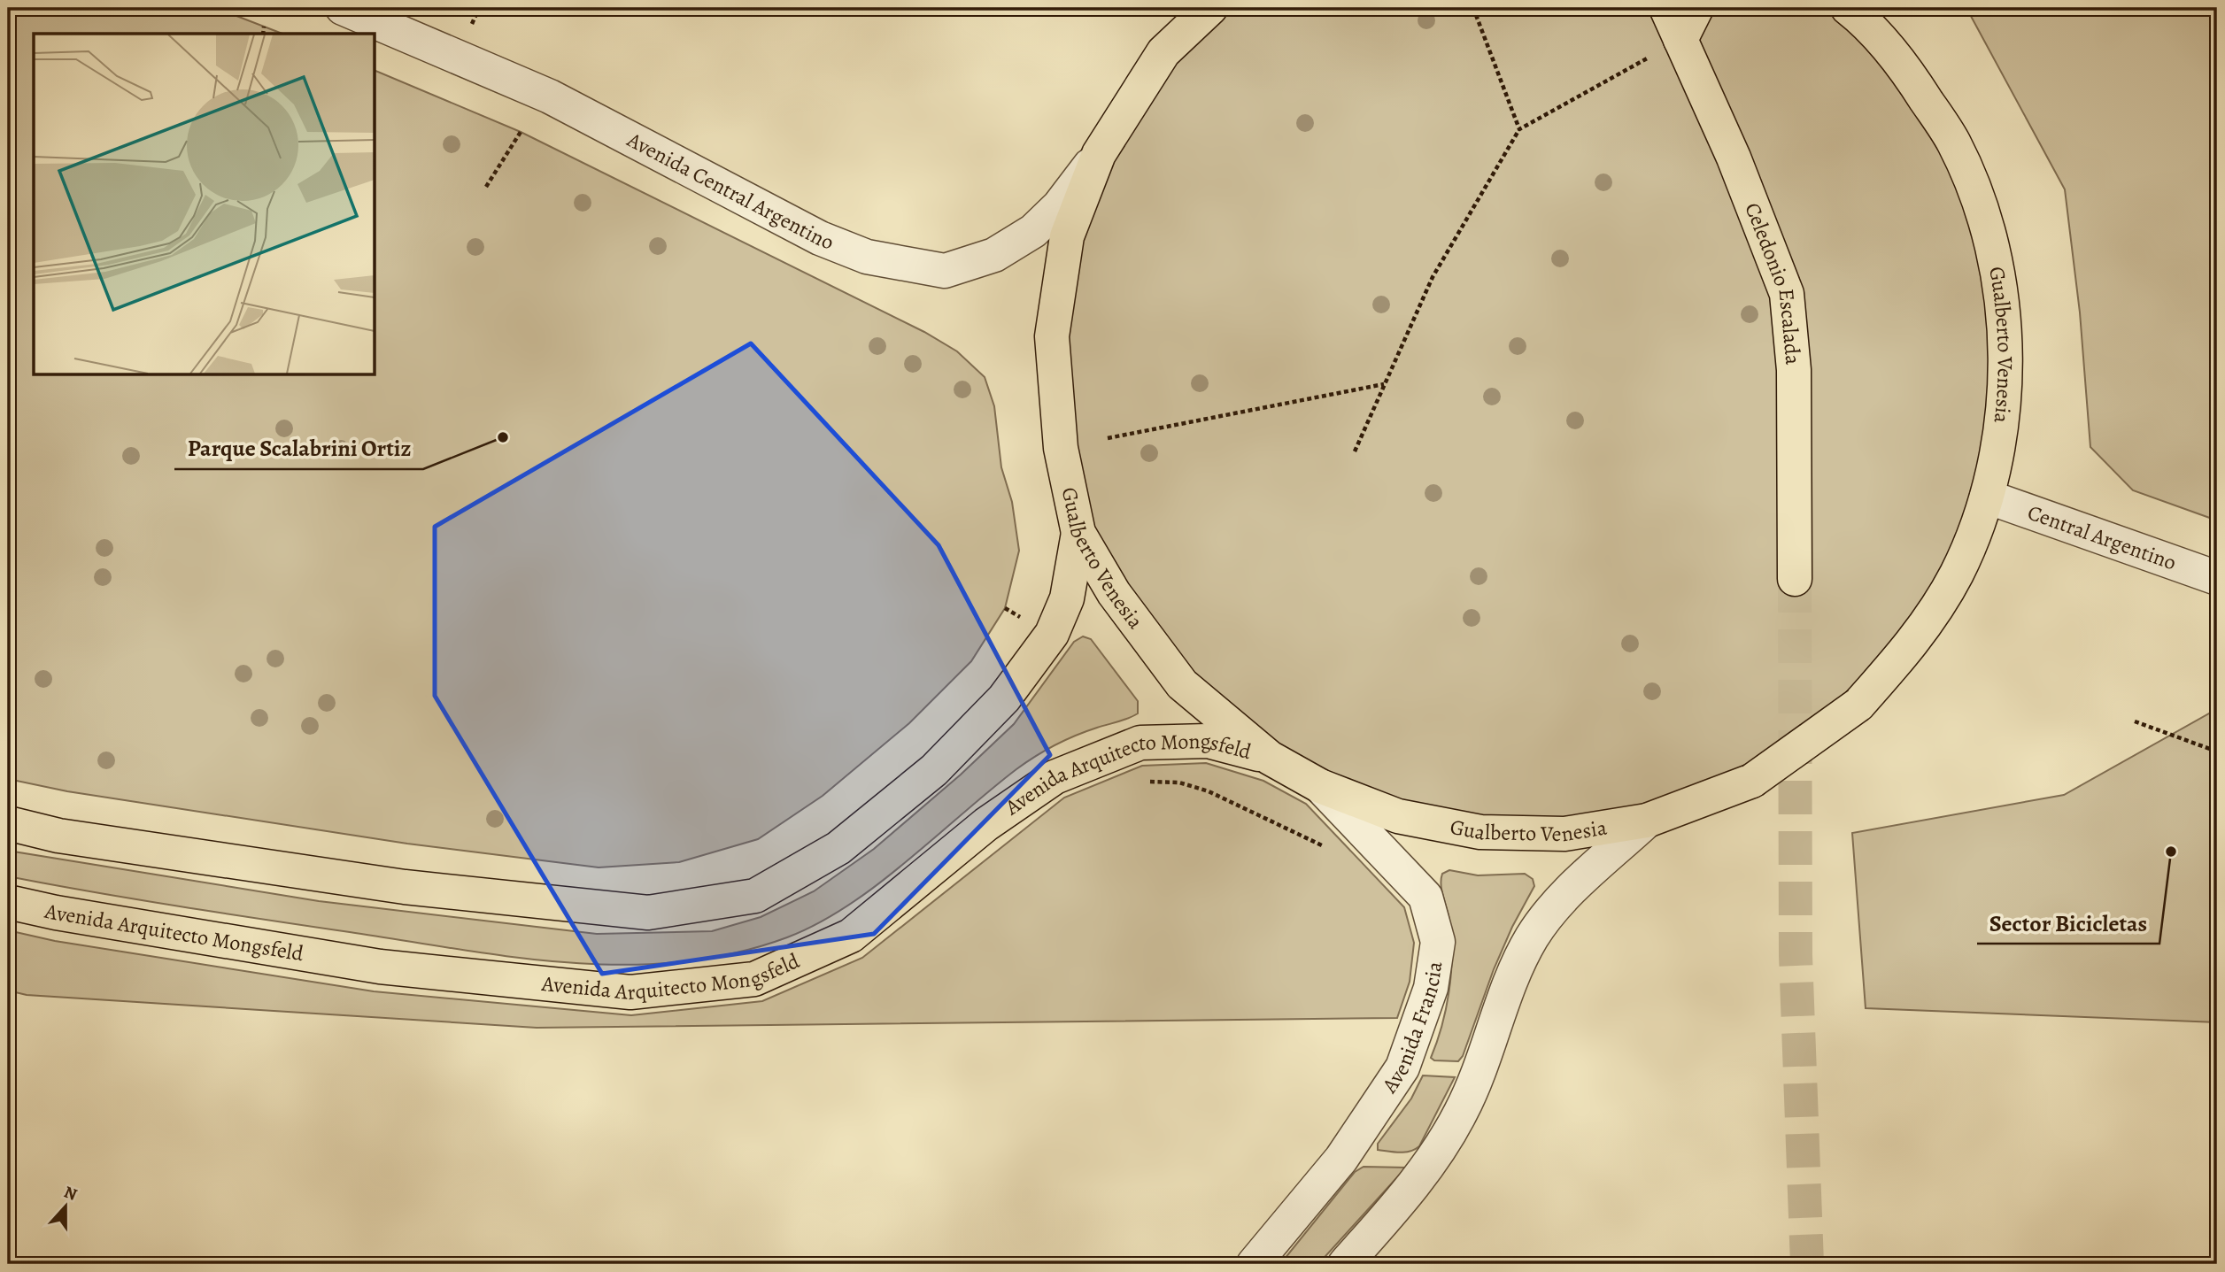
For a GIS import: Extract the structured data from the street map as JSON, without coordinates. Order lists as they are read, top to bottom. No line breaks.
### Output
{"streets":{"main road":["Celedonio Escalada","Gualberto Venesia","Avenida Arquitecto Mongsfeld"],"street":["Avenida Central Argentino","Central Argentino","Avenida Francia"]},"crossings":[["Avenida Central Argentino","Gualberto Venesia"],["Gualberto Venesia","Central Argentino"],["Gualberto Venesia","Avenida Arquitecto Mongsfeld"],["Gualberto Venesia","Avenida Francia"]],"places":["Parque Scalabrini Ortiz","Sector Bicicletas"],"north":"top"}
